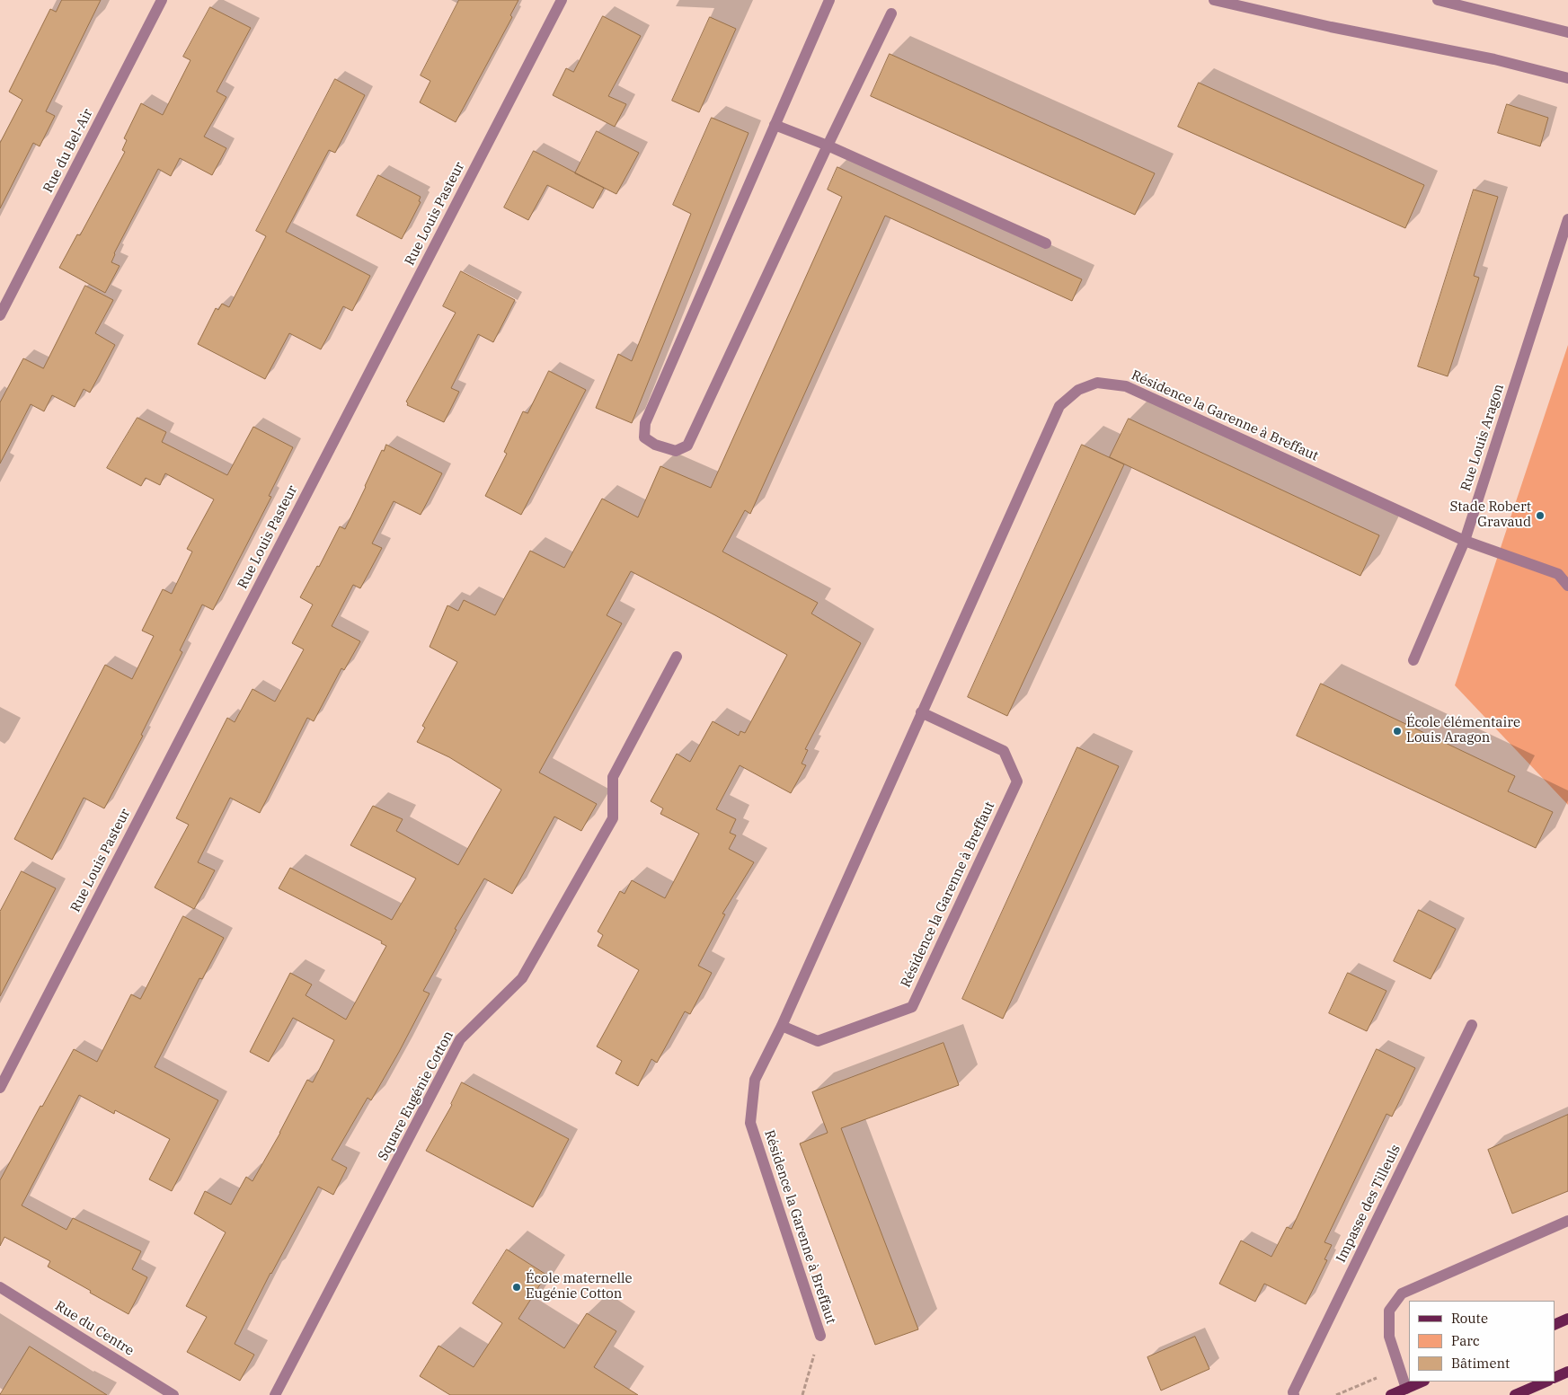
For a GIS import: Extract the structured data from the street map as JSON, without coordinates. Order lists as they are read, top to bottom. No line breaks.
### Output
{"streets":{"street":["Rue du Bel-Air","Rue Louis Pasteur","Résidence la Garenne à Breffaut","Rue Louis Aragon","Square Eugénie Cotton","Impasse des Tilleuls","Rue du Centre"]},"crossings":[["Résidence la Garenne à Breffaut","Rue Louis Aragon"]],"places":["Stade Robert Gravaud","École élémentaire Louis Aragon","École maternelle Eugénie Cotton"],"legend":["Route","Parc","Bâtiment"]}
